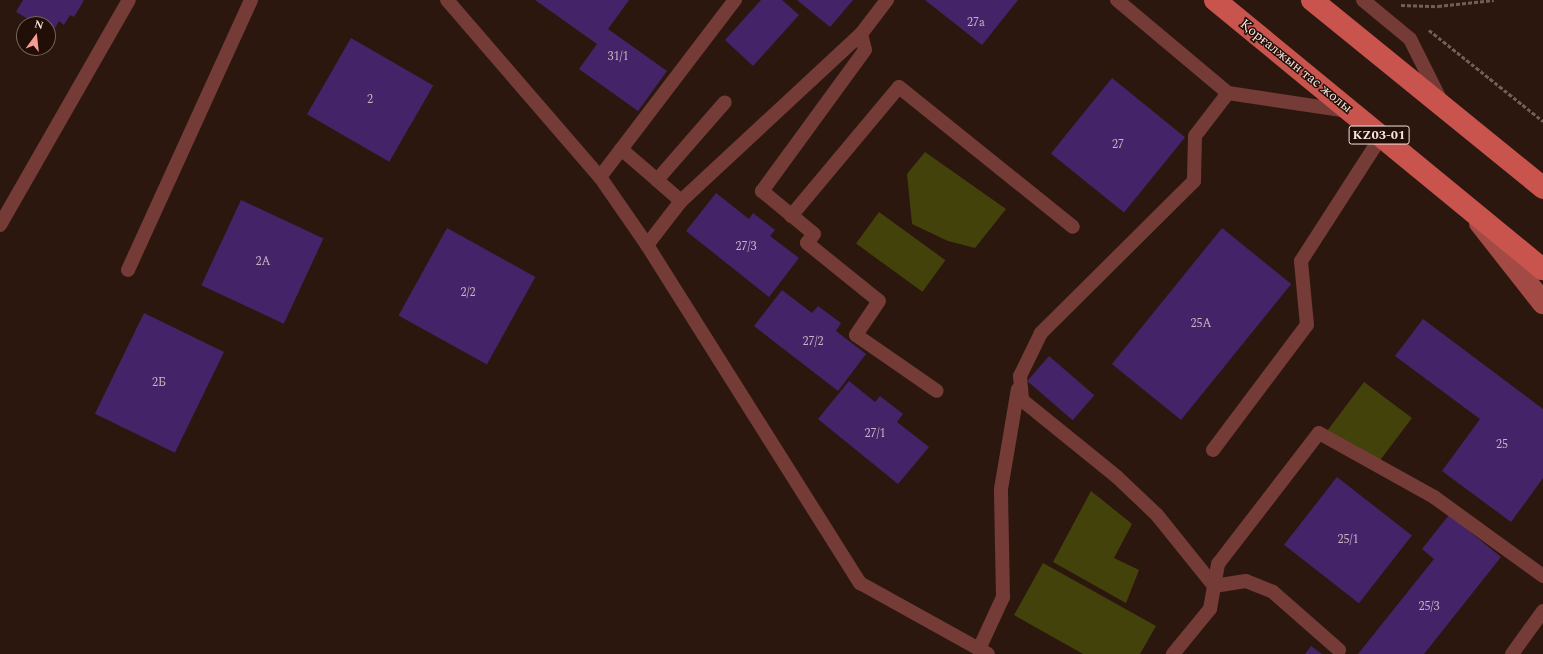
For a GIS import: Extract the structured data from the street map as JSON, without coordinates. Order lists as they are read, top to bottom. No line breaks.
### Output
{"streets":{"main road":["Қорғалжын тас жолы","KZ03-01"]},"house_numbers":["27а","31/1","2","27","27/3","2А","2/2","25А","27/2","2Б","27/1","25","25/1","25/3"],"north":"top"}
